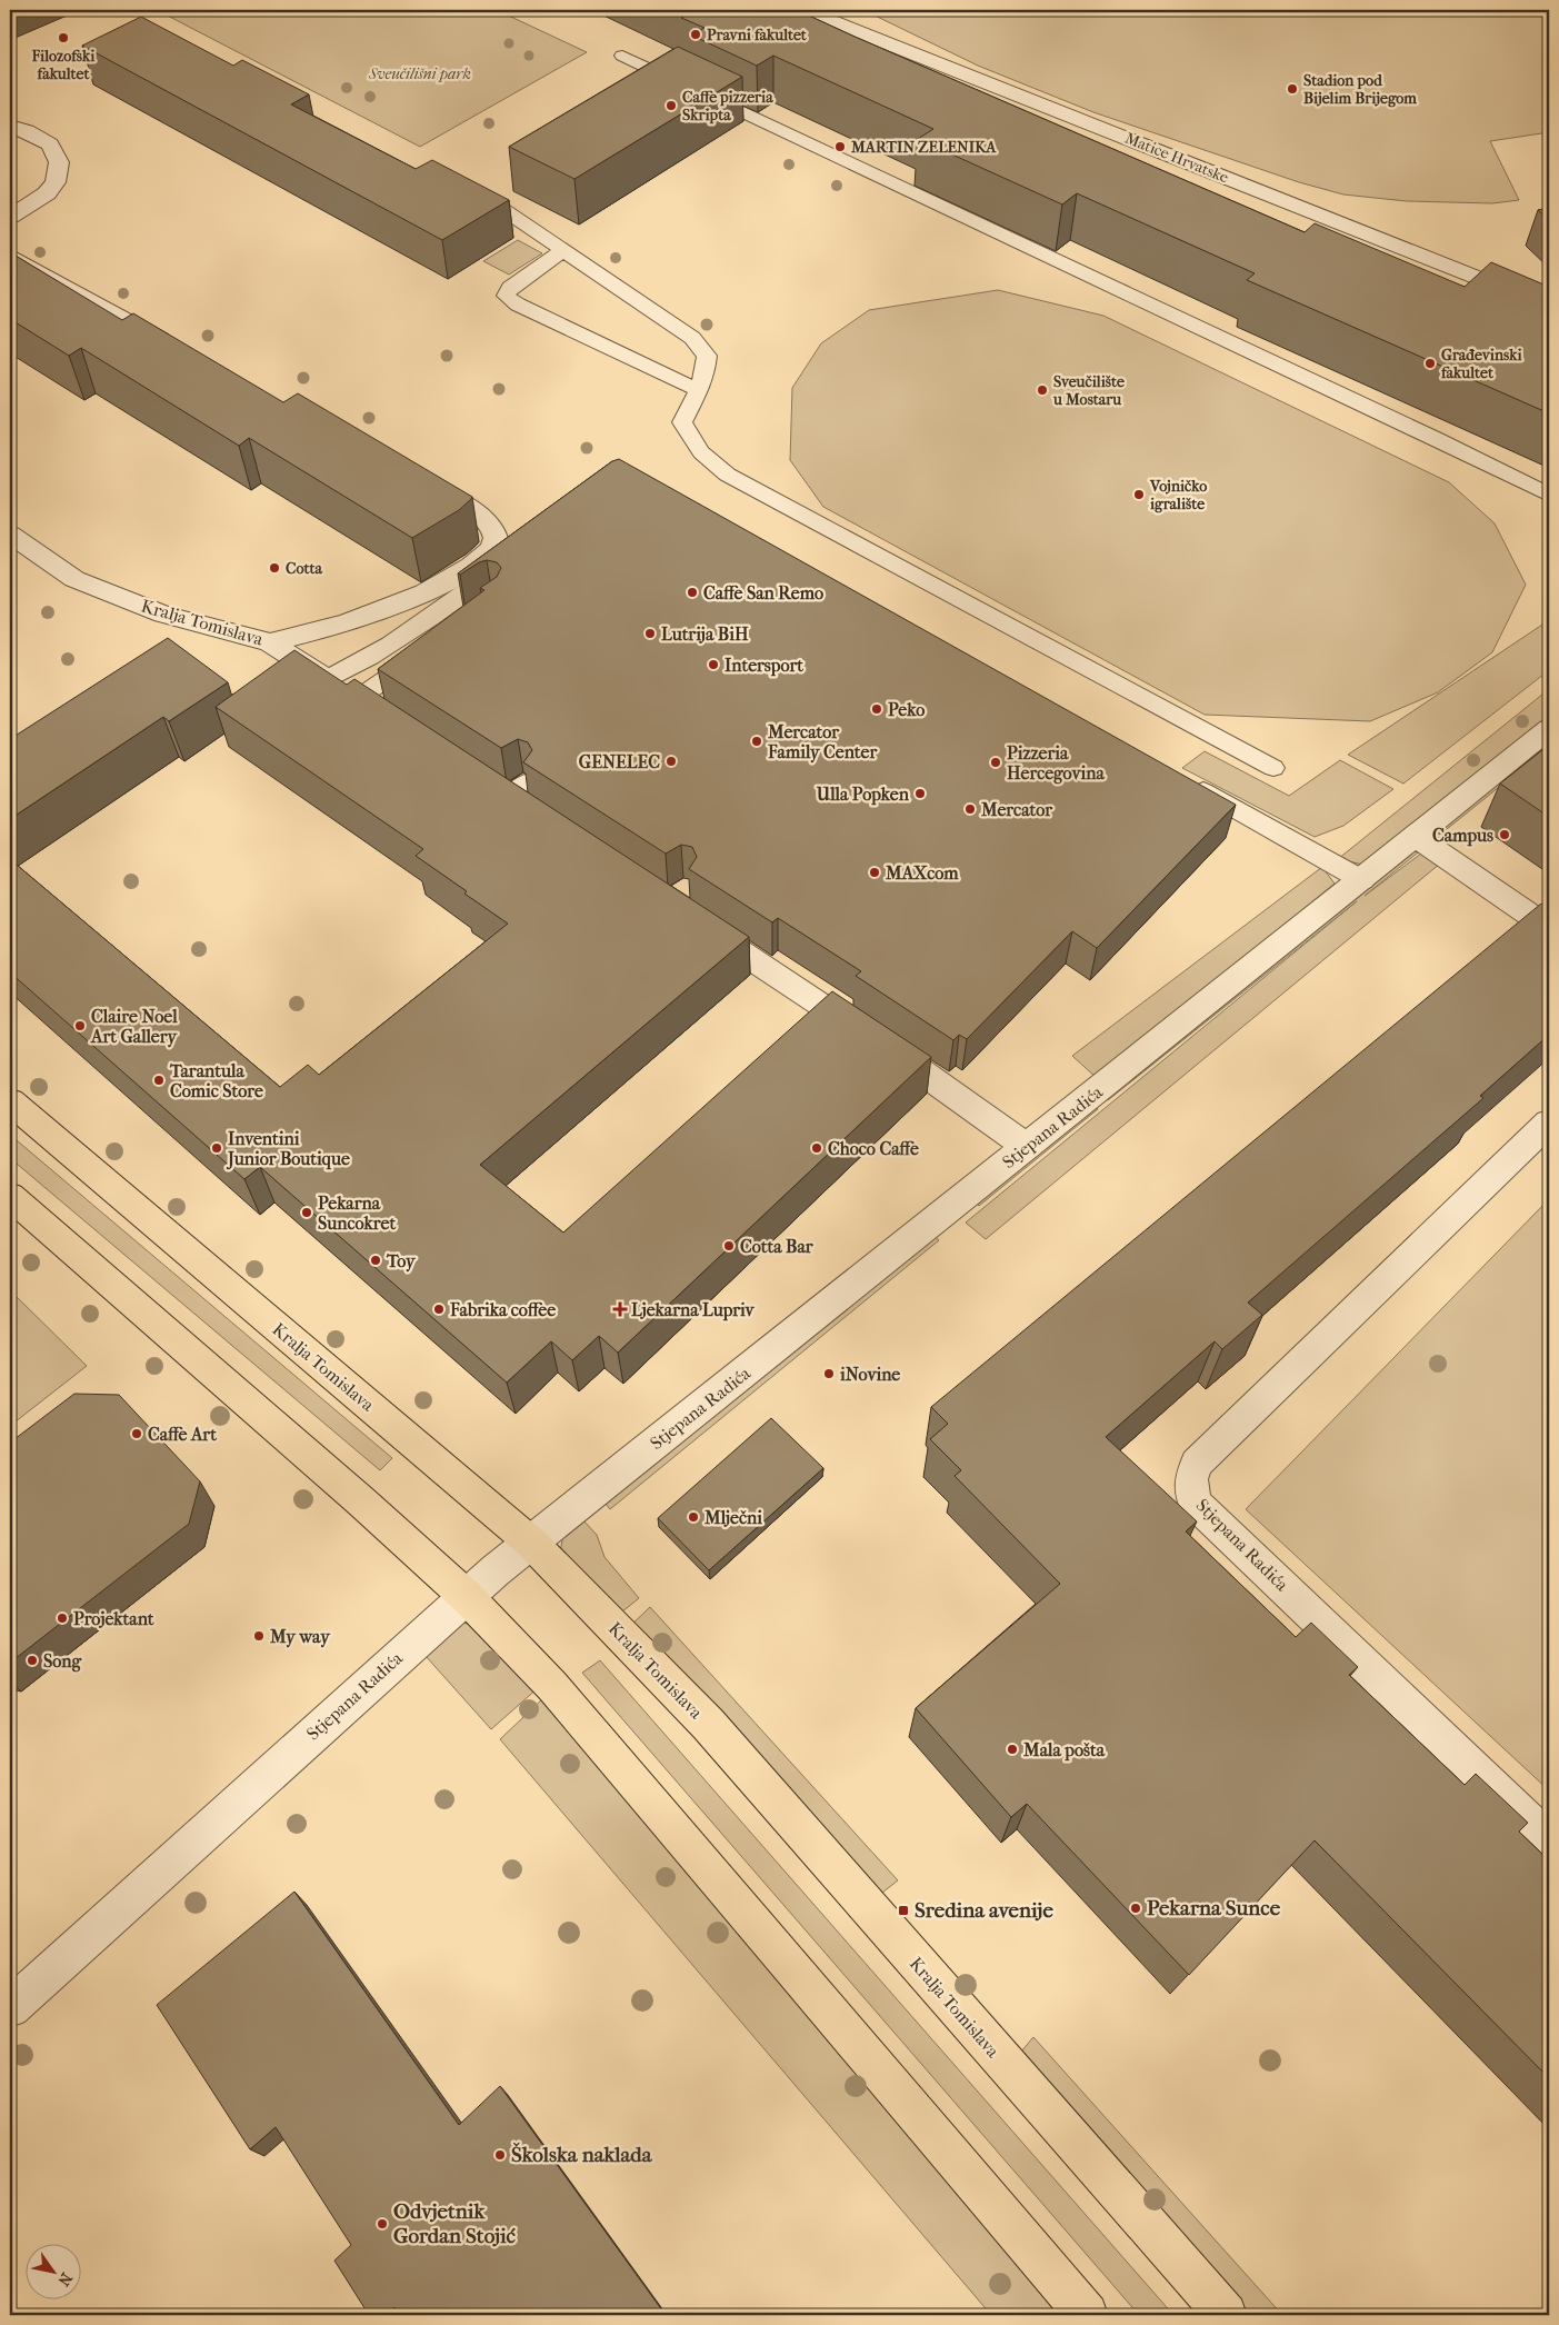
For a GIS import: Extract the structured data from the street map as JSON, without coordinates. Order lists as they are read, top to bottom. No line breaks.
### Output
{"streets":{"main road":["Kralja Tomislava"],"street":["Matice Hrvatske","Stjepana Radića"]},"crossings":[["Kralja Tomislava","Stjepana Radića"]],"parks":["Sveučilišni park"],"places":{"other":["Pravni fakultet","Filozofski fakultet","Stadion pod Bijelim Brijegom","Caffe pizzeria Skripta","MARTIN ZELENIKA","Građevinski fakultet","Sveučilište u Mostaru","Vojničko igralište","Cotta","Caffe San Remo","Lutrija BiH","Intersport","Peko","Mercator Family Center","GENELEC","Pizzeria Hercegovina","Ulla Popken","Mercator","Campus","MAXcom","Claire Noel Art Gallery","Tarantula Comic Store","Inventini Junior Boutique","Choco Caffe","Pekarna Suncokret","Cotta Bar","Toy","Fabrika coffee","iNovine","Caffe Art","Mlječni","Projektant","My way","Song","Mala pošta","Pekarna Sunce","Školska naklada","Odvjetnik Gordan Stojić"],"health":["Ljekarna Lupriv"],"transit":["Sredina avenije"]},"north":"bottom right"}
